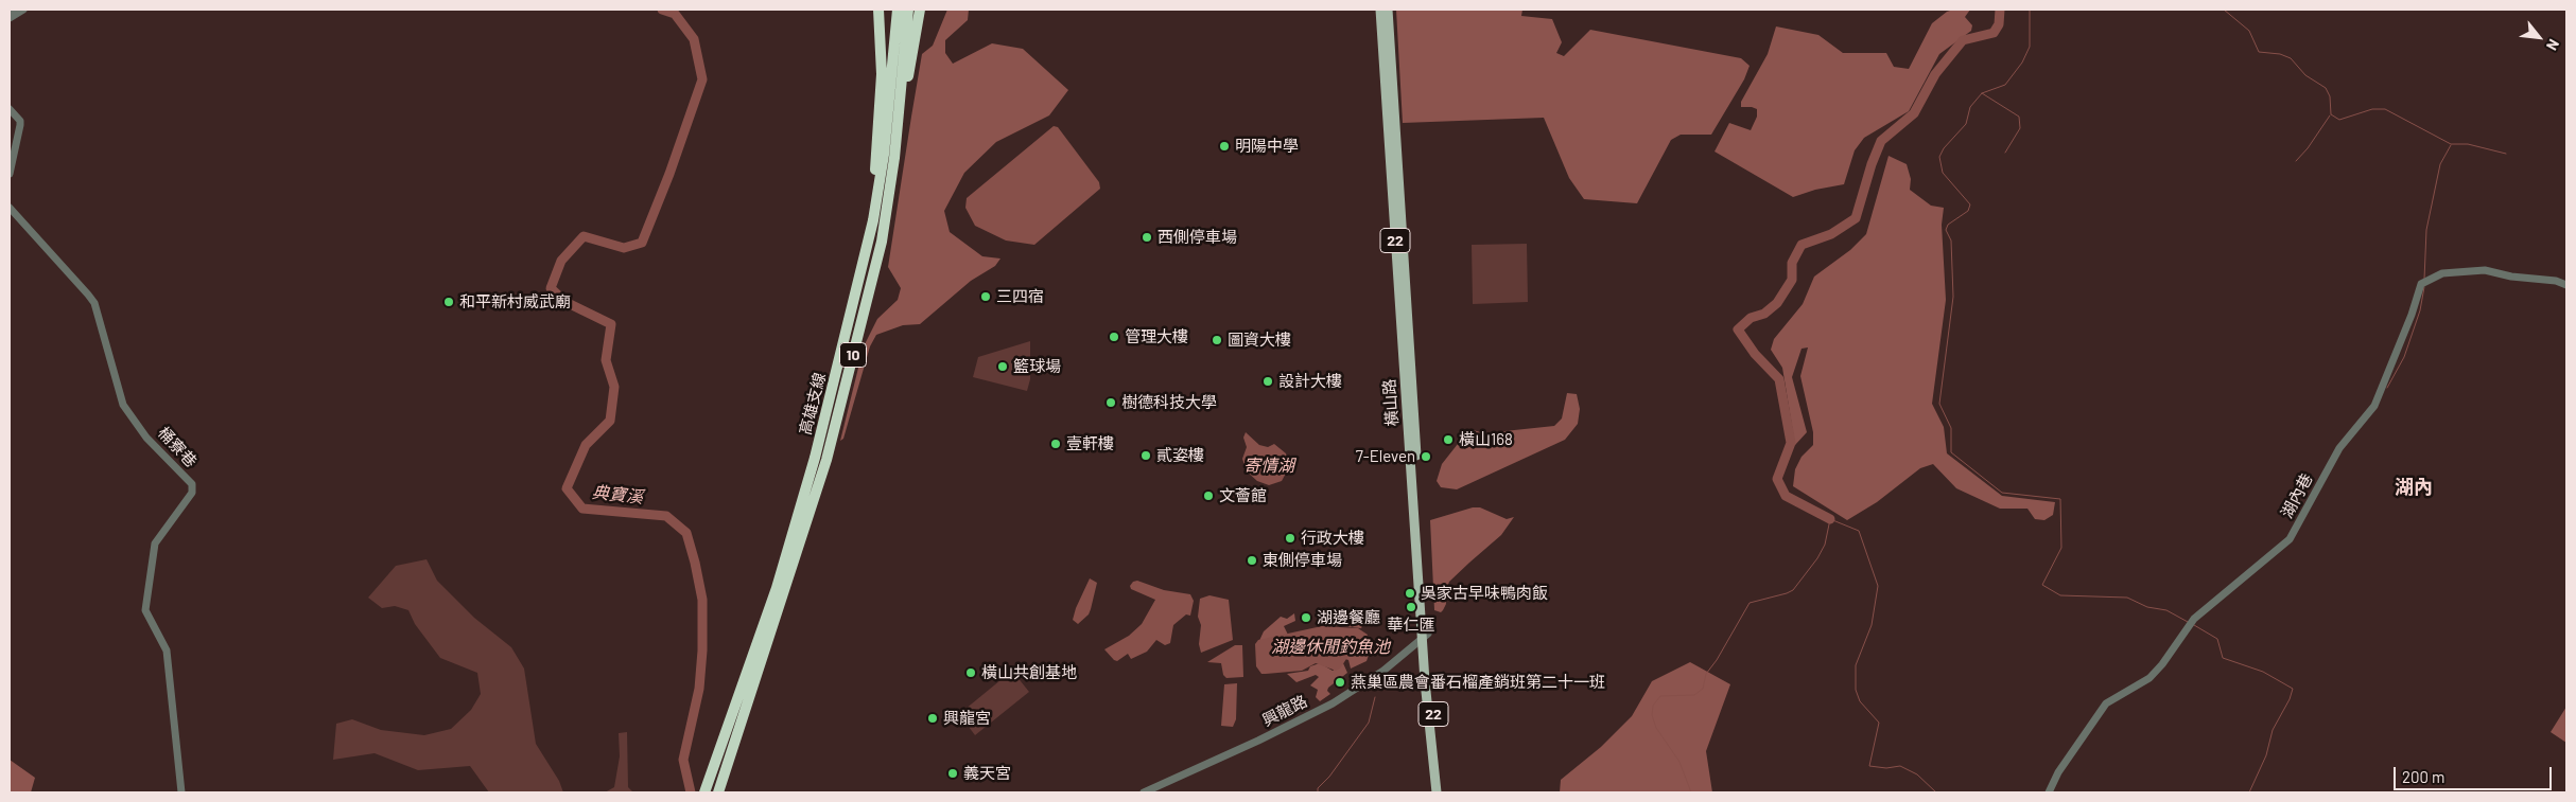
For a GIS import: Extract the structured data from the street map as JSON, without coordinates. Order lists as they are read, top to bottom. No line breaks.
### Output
{"streets":{"highway":["10","高雄支線"],"main road":["22","橫山路"],"street":["桶寮巷","湖內巷","興龍路"]},"crossings":[["橫山路","興龍路"]],"districts":["湖內"],"water":["寄情湖","典寶溪","湖邊休閒釣魚池"],"places":["明陽中學","西側停車場","三四宿","和平新村威武廟","管理大樓","圖資大樓","籃球場","設計大樓","樹德科技大學","橫山168","壹軒樓","貳姿樓","7-Eleven","文薈館","行政大樓","東側停車場","吳家古早味鴨肉飯","華仁匯","湖邊餐廳","橫山共創基地","燕巢區農會番石榴產銷班第二十一班","興龍宮","義天宮"],"scale_bar":"200 m","north":"bottom right"}
